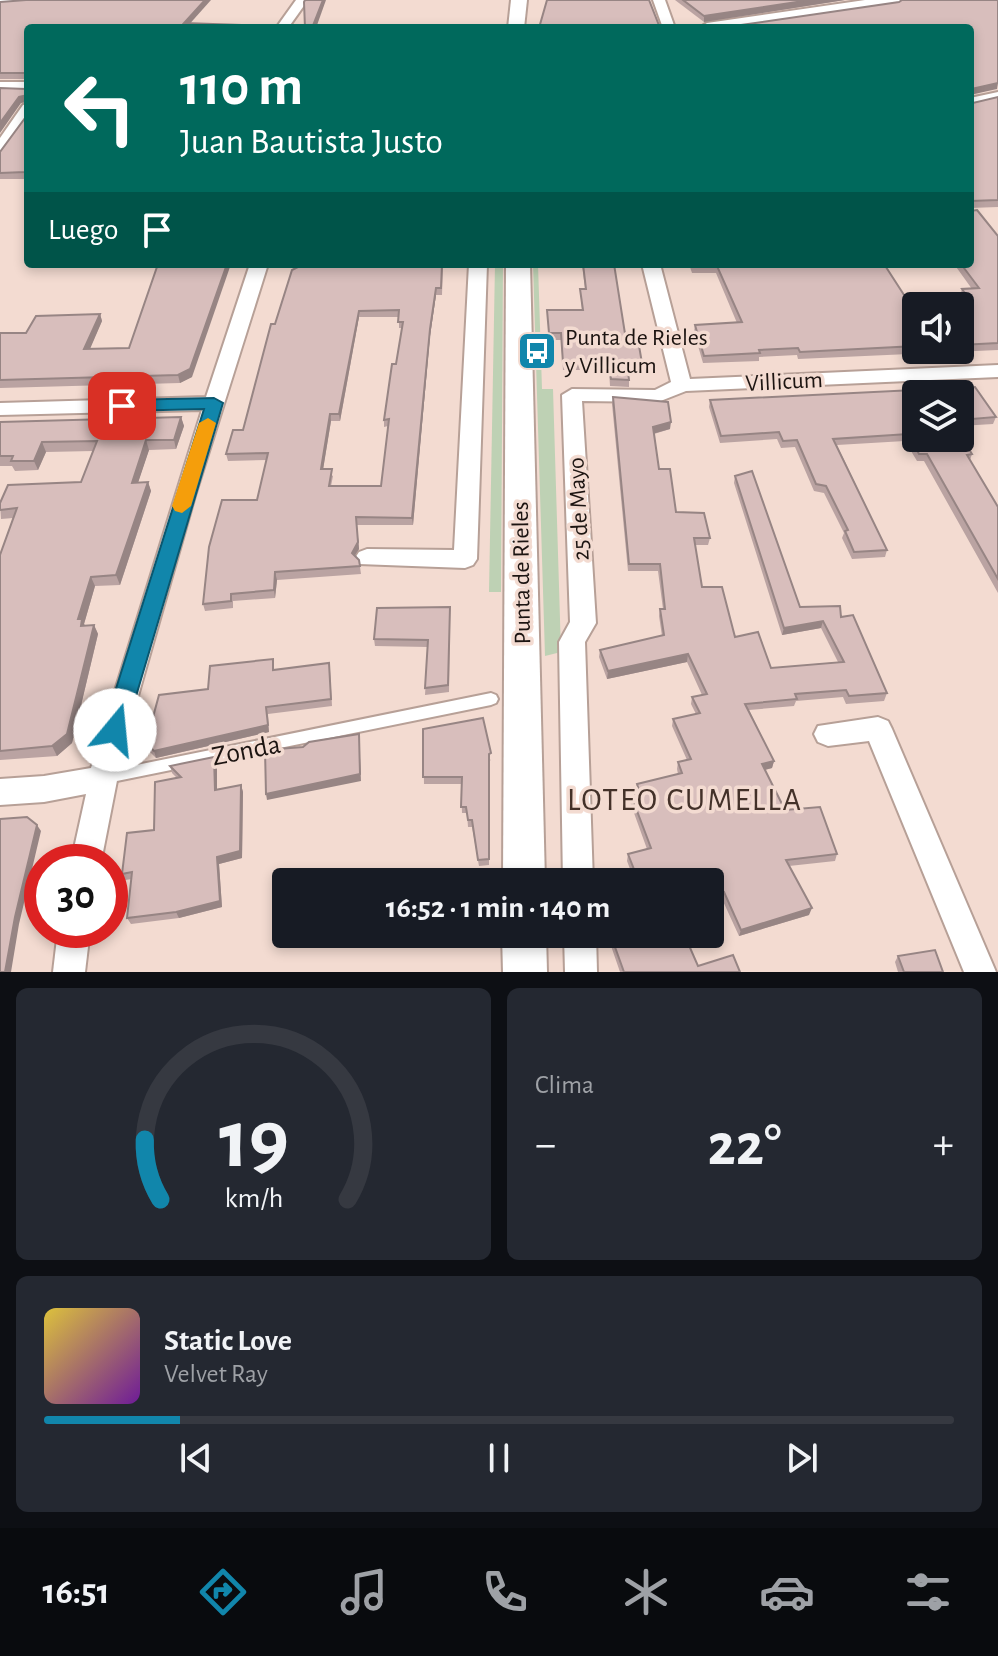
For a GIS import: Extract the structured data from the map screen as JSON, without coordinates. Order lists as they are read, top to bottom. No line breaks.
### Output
{"streets":{"street":["Villicum","25 de Mayo","Punta de Rieles","Zonda"]},"crossings":[["Villicum","25 de Mayo"]],"districts":["LOTEO CUMELLA"],"places":{"bus stop":["Punta de Rieles y Villicum"]},"page":{"turn":["110 m","Juan Bautista Justo"],"then":"Luego","limit":"30","trip":"16:52 · 1 min · 140 m","tile":"Clima","heat":["−","22°","+"],"song":["Static Love","Velvet Ray"],"tabs":"16:51","gauge":["19","km/h"]}}
